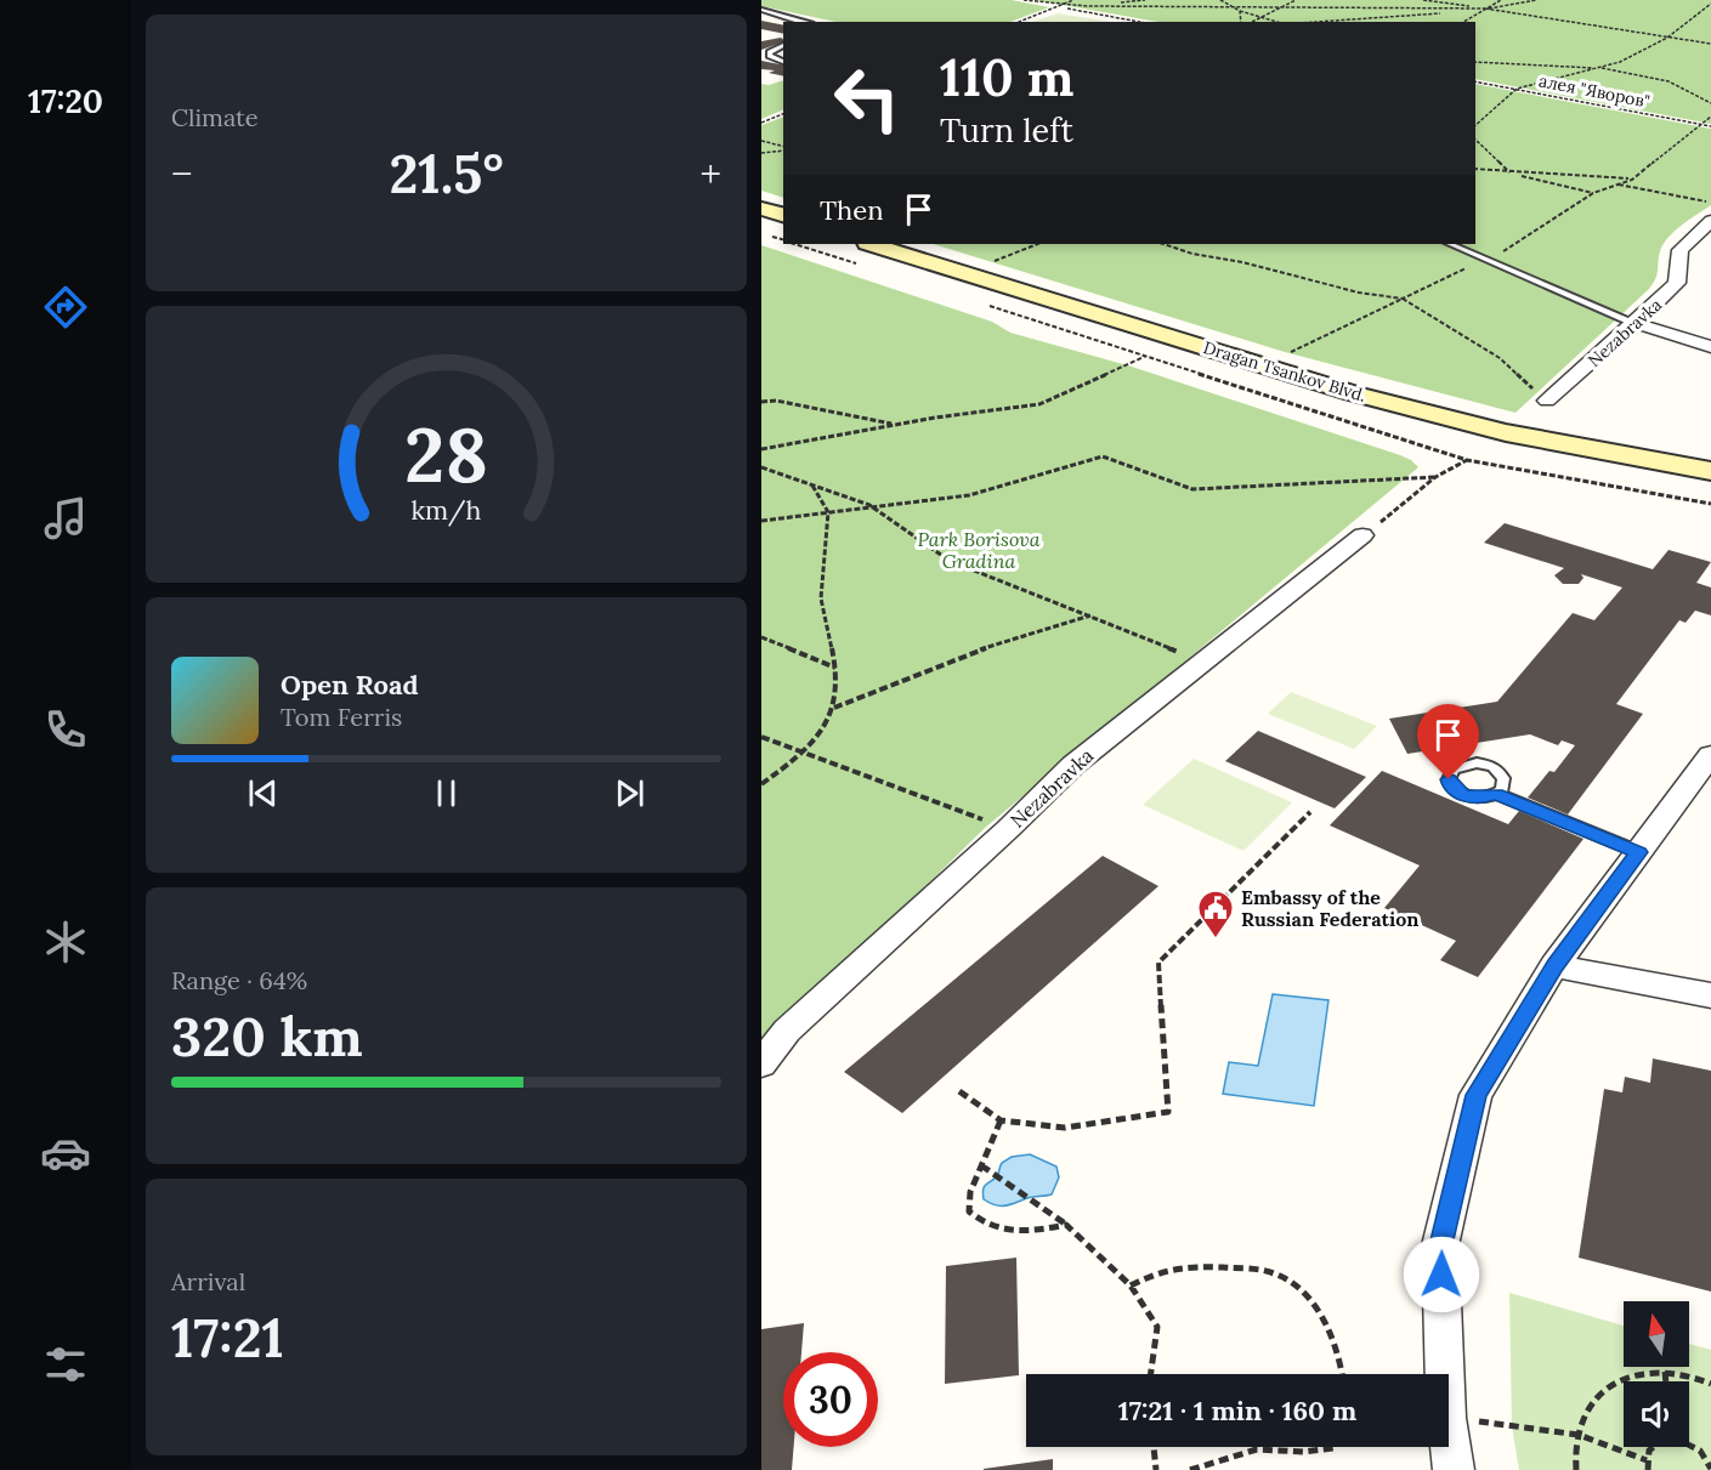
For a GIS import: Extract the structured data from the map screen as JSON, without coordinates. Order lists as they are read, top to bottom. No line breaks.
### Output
{"streets":{"main road":["Dragan Tsankov Blvd."],"street":["Nezabravka"],"path":["алея \"Яворов\""]},"parks":["Park Borisova Gradina"],"places":{"public building":["Embassy of the Russian Federation"]},"north":"top","page":{"tabs":"17:20","tile":["Climate",["Range · 64%","320 km"],["Arrival","17:21"]],"turn":["110 m","Turn left"],"heat":["−","21.5°","+"],"then":"Then","song":["Open Road","Tom Ferris"],"limit":"30","trip":"17:21 · 1 min · 160 m","gauge":["28","km/h"]}}
